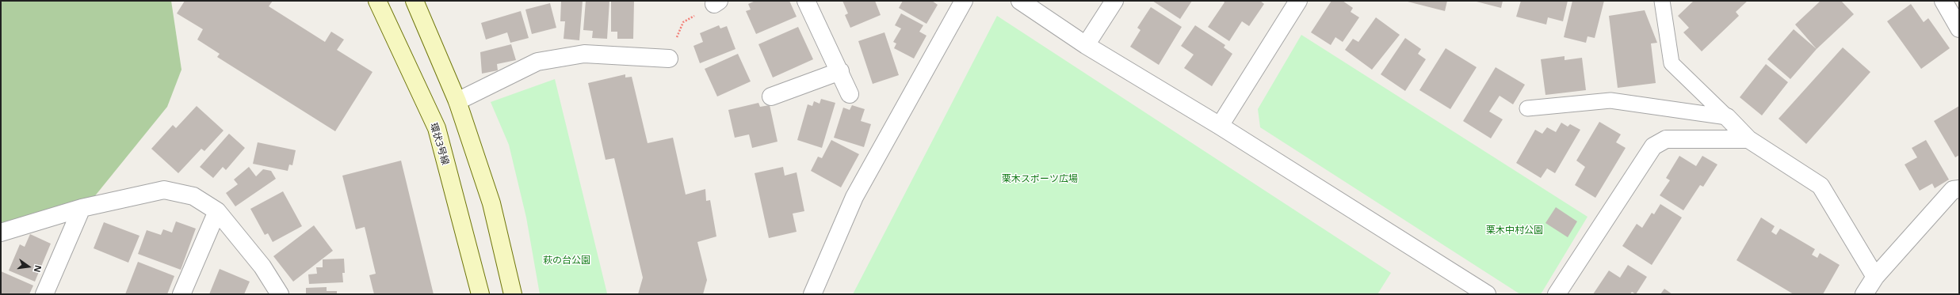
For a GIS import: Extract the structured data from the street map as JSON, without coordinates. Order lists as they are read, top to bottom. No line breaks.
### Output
{"streets":{"street":["環状3号線"]},"parks":["栗木スポーツ広場","栗木中村公園","萩の台公園"],"north":"right"}
